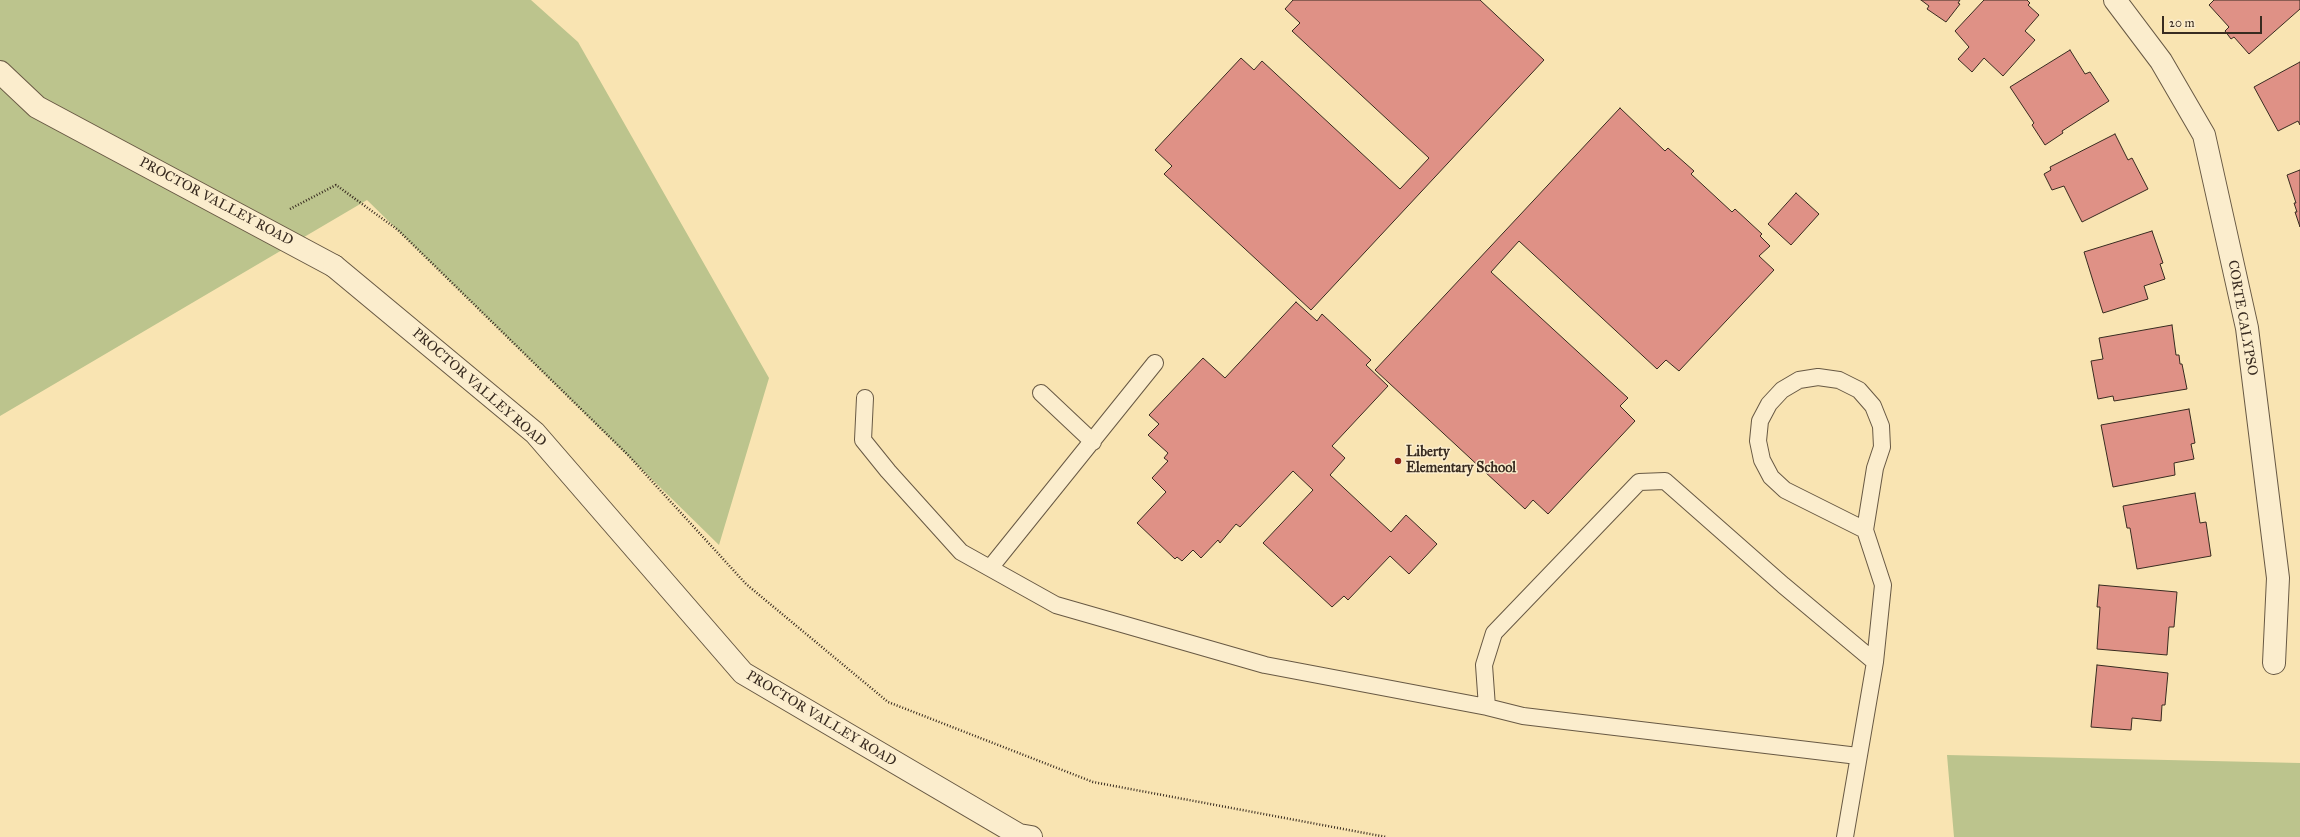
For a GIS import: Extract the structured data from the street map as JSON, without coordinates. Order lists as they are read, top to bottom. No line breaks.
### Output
{"streets":{"street":["PROCTOR VALLEY ROAD","CORTE CALYPSO"]},"places":["Liberty Elementary School"],"scale_bar":"20 m"}
